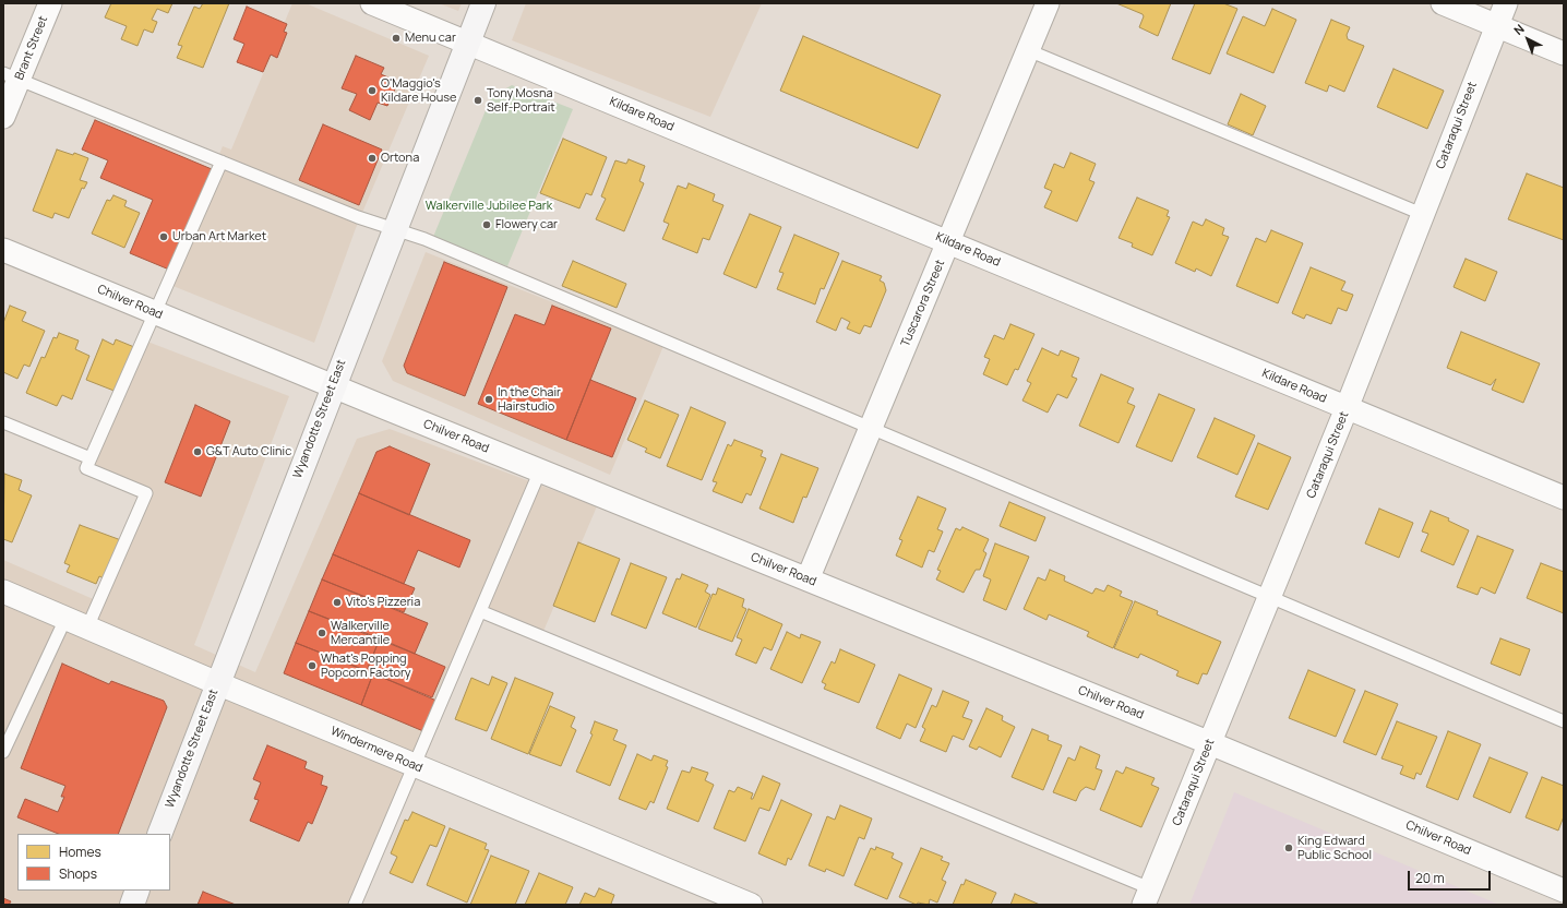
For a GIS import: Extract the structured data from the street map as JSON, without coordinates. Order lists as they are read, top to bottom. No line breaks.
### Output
{"streets":{"main road":["Wyandotte Street East"],"street":["Brant Street","Kildare Road","Cataraqui Street","Chilver Road","Tuscarora Street","Windermere Road"]},"crossings":[["Kildare Road","Cataraqui Street"],["Kildare Road","Tuscarora Street"],["Kildare Road","Wyandotte Street East"],["Cataraqui Street","Chilver Road"],["Chilver Road","Tuscarora Street"],["Chilver Road","Wyandotte Street East"],["Wyandotte Street East","Windermere Road"]],"parks":["Walkerville Jubilee Park"],"places":["Menu car","O'Maggio's Kildare House","Tony Mosna Self-Portrait","Ortona","Flowery car","Urban Art Market","In the Chair Hairstudio","G&T Auto Clinic","Vito's Pizzeria","Walkerville Mercantile","What's Popping Popcorn Factory","King Edward Public School"],"legend":["Homes","Shops"],"scale_bar":"20 m","north":"top left"}
